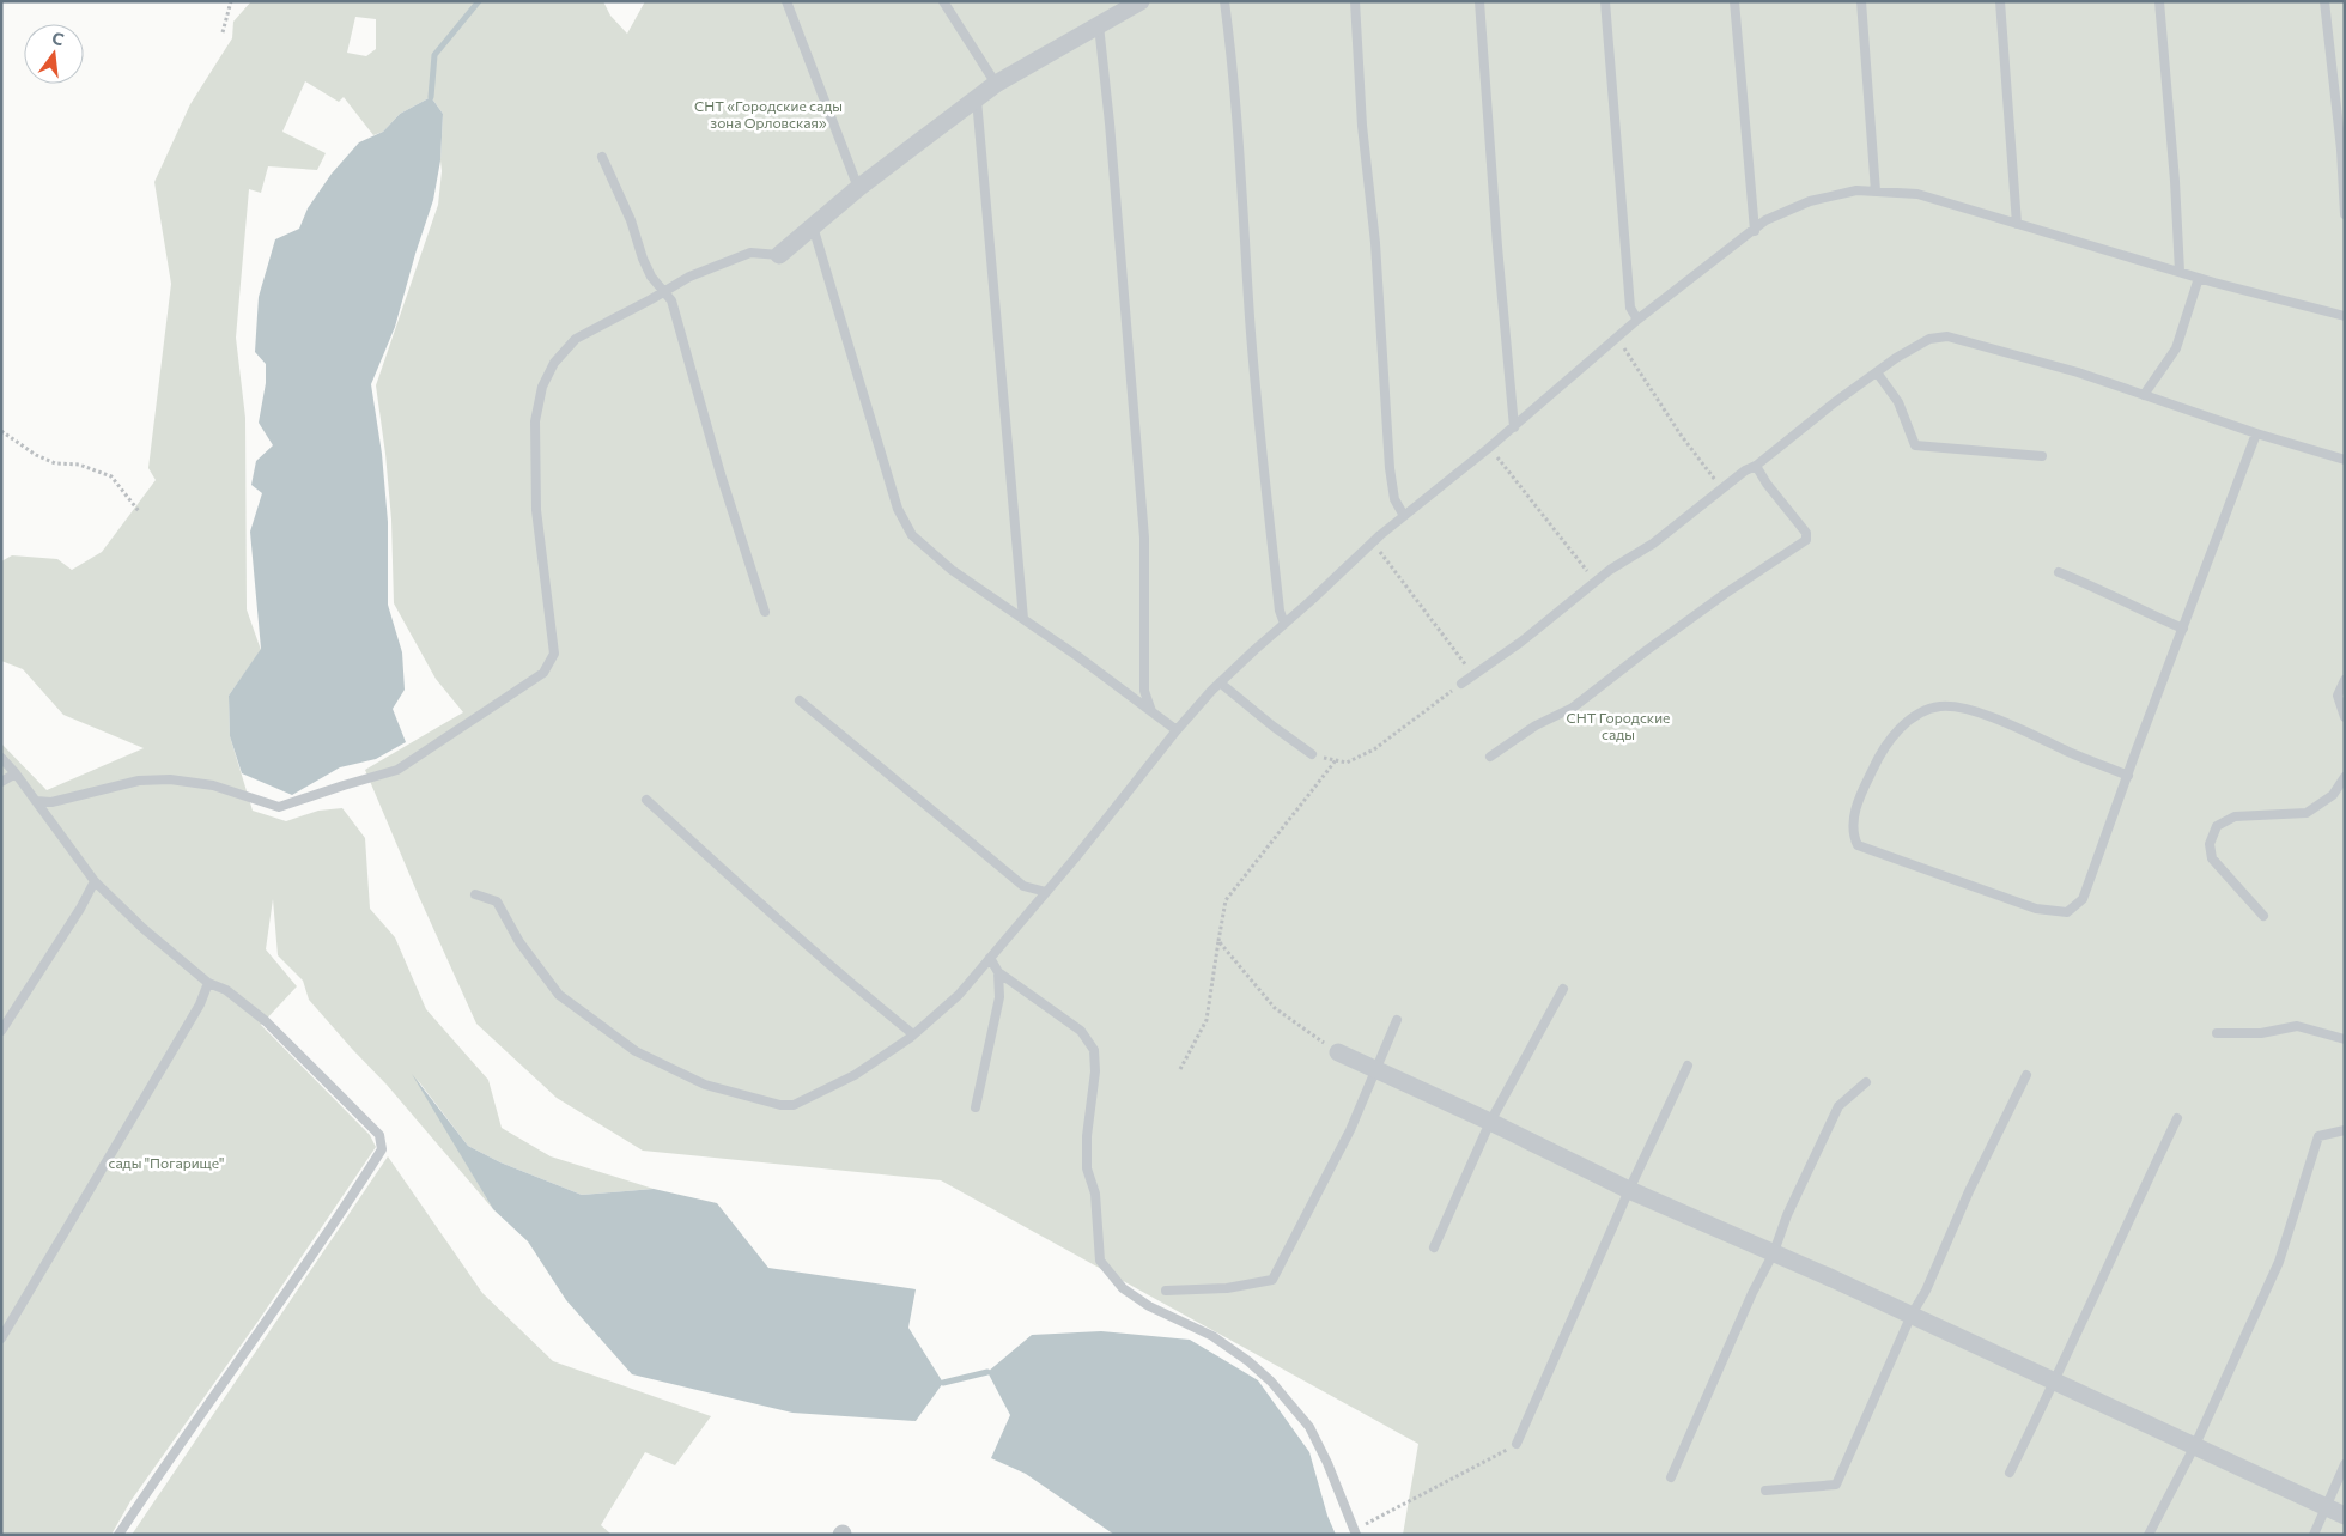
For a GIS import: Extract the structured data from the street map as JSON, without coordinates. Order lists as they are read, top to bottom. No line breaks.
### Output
{"parks":["СНТ «Городские сады зона Орловская»","СНТ Городские сады","сады \"Погарище\""],"north":"top"}
